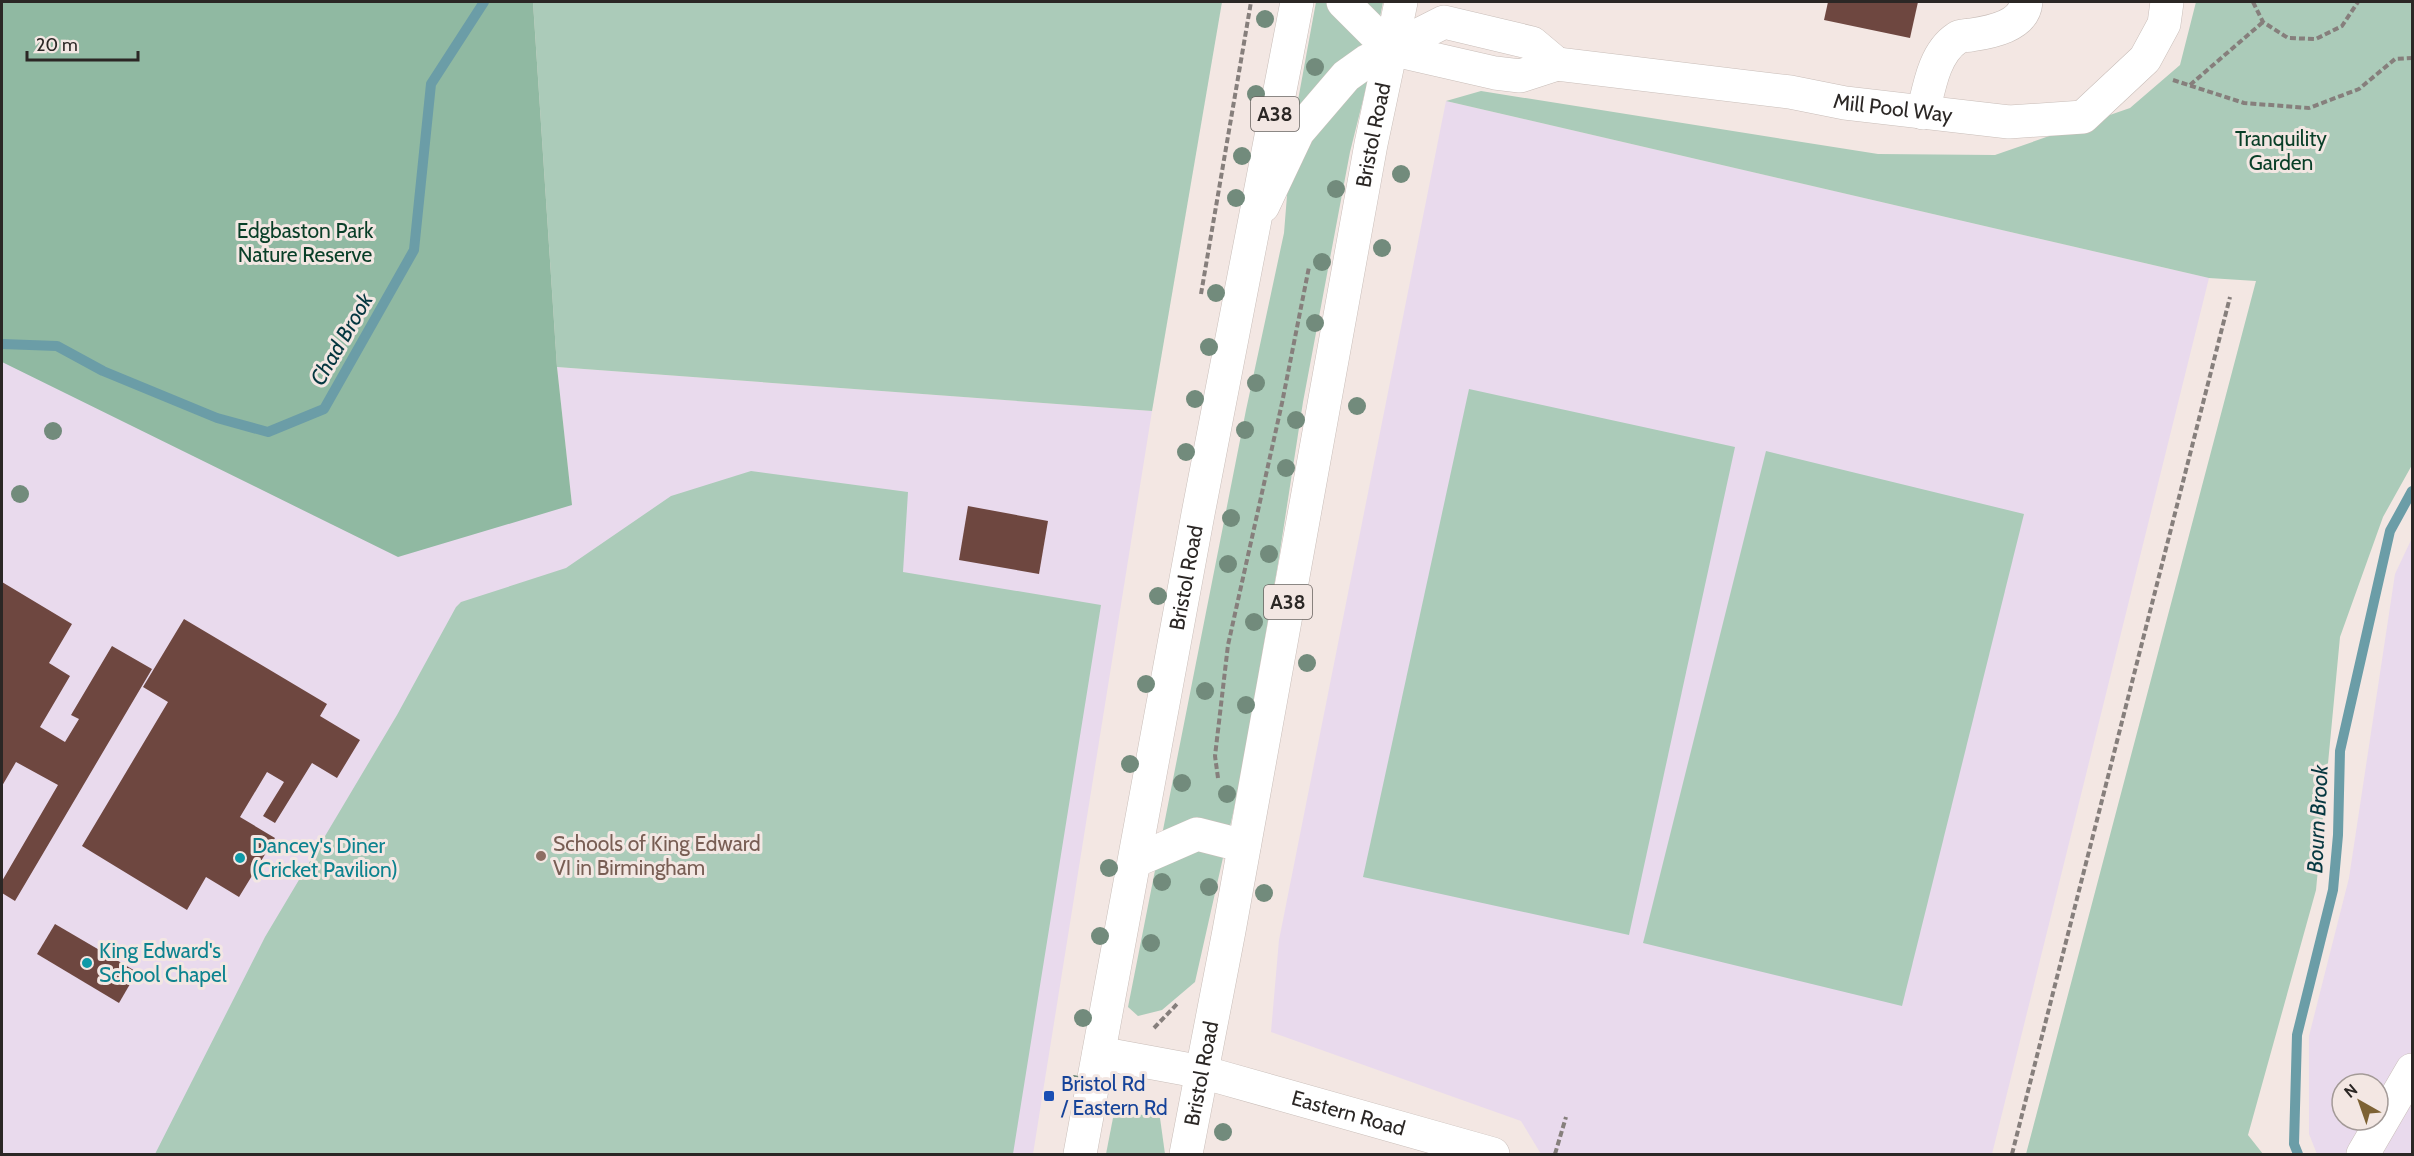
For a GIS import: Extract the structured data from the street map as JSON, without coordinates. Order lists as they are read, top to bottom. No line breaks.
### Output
{"streets":{"main road":["Mill Pool Way","A38","Bristol Road","Eastern Road"]},"crossings":[["Mill Pool Way","Bristol Road"],["Bristol Road","Eastern Road"]],"water":["Chad Brook","Bourn Brook"],"parks":["Tranquility Garden","Edgbaston Park Nature Reserve"],"places":{"other":["Schools of King Edward VI in Birmingham","Dancey's Diner (Cricket Pavilion)","King Edward's School Chapel"],"transit":["Bristol Rd / Eastern Rd"]},"scale_bar":"20 m","north":"top left"}
